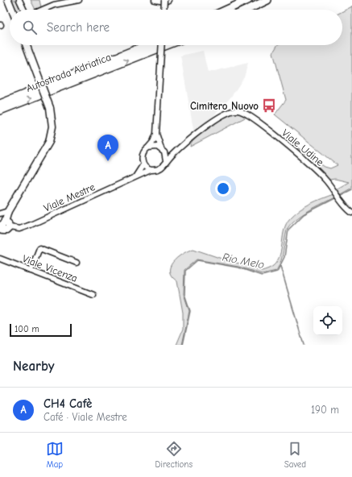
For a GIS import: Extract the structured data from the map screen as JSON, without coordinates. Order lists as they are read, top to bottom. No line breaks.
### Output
{"streets":{"highway":["Autostrada Adriatica"],"street":["Viale Udine","Viale Mestre","Viale Vicenza"]},"crossings":[["Viale Udine","Viale Mestre"]],"water":["Rio Melo"],"places":{"bus stop":["Cimitero Nuovo"]},"scale_bar":"100 m","page":{"search":"Search here","pins":"A","scale":"100 m","heading":"Nearby","list":[{"mark":"A","name":"CH4 Cafè","note":"Café · Viale Mestre","value":"190 m"}],"nav":["Map","Directions","Saved"]}}
